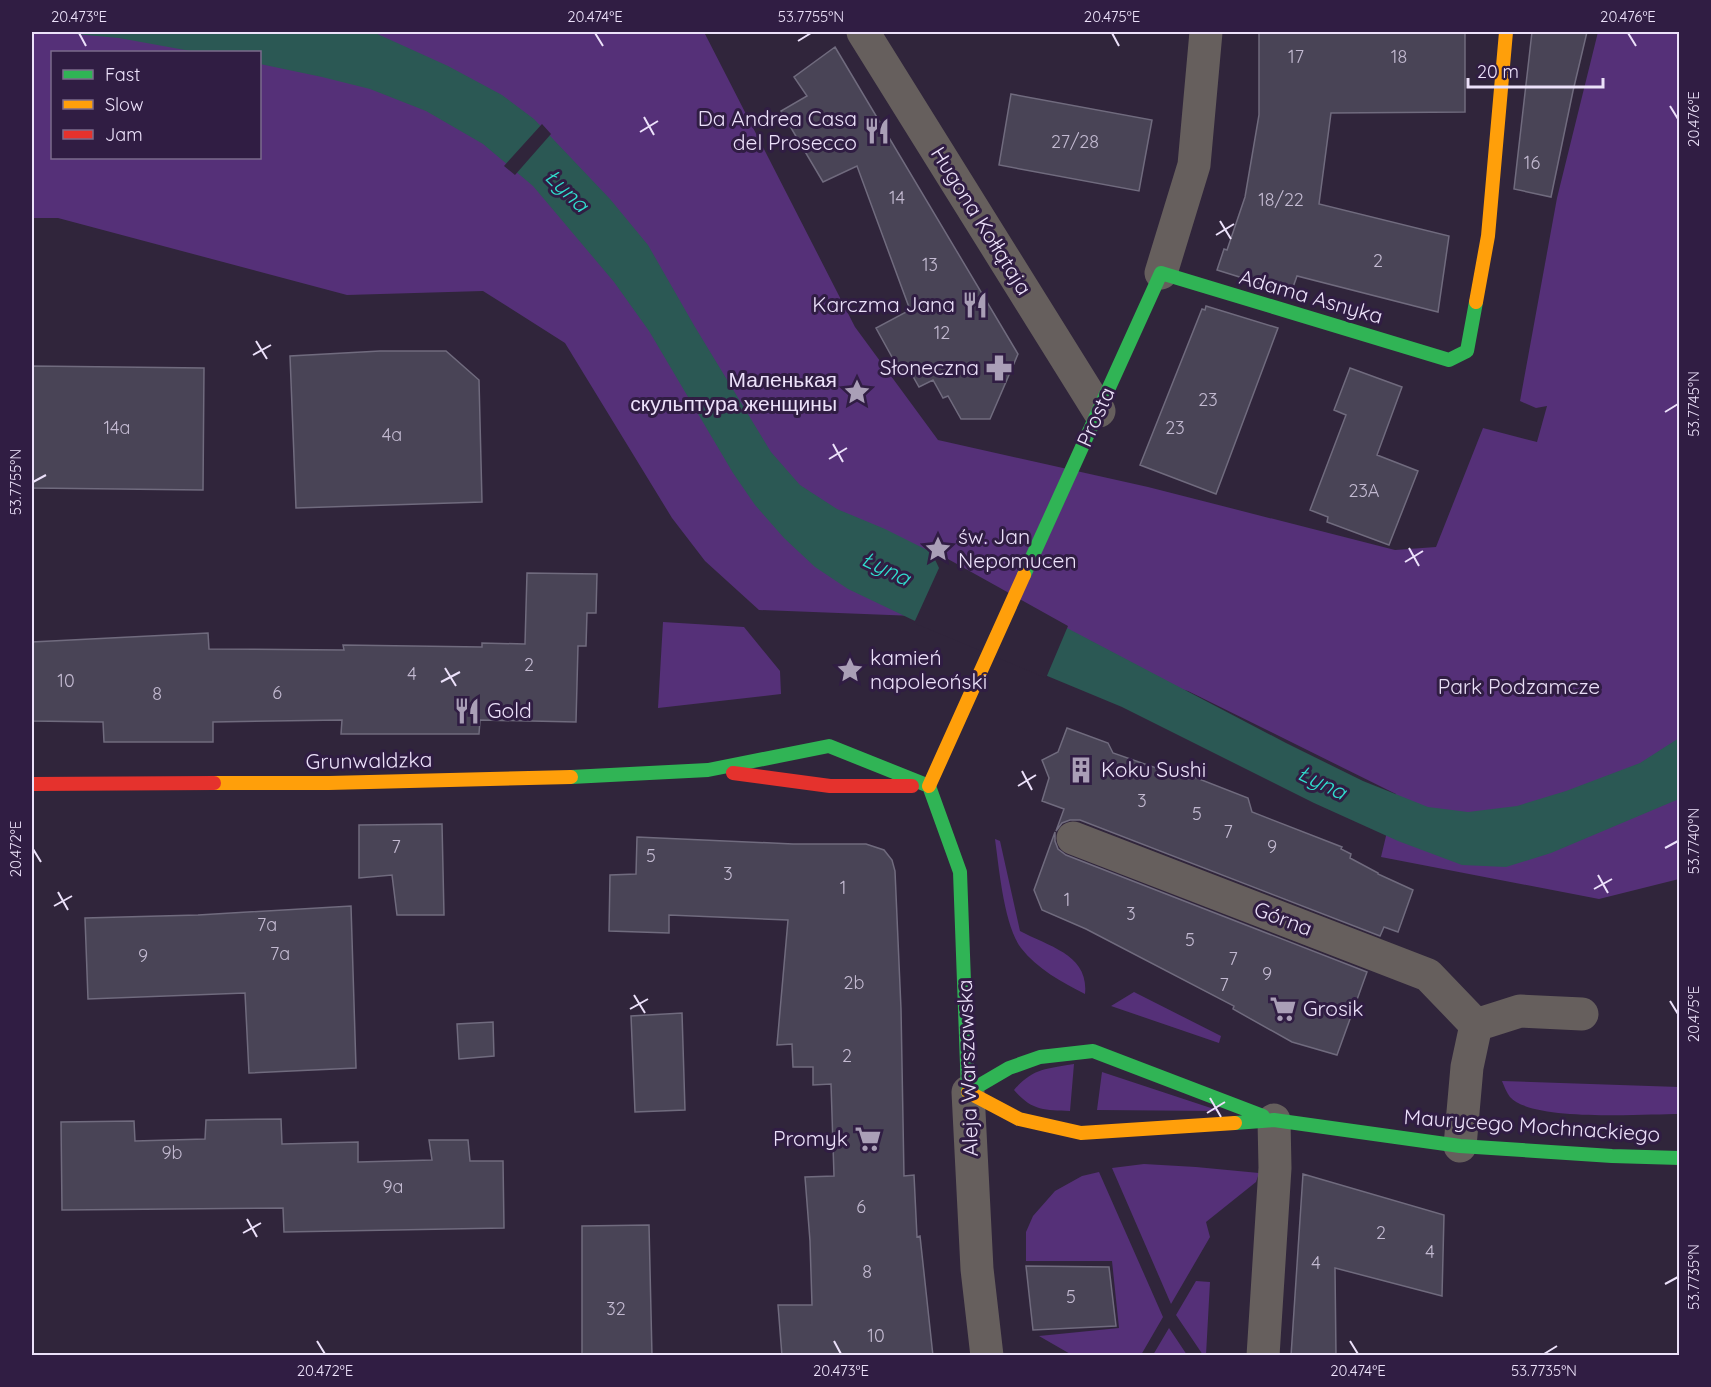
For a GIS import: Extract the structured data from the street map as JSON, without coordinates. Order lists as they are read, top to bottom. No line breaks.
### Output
{"streets":{"street":["Hugona Kołłątaja","Adama Asnyka","Prosta","Grunwaldzka","Górna","Aleja Warszawska","Maurycego Mochnackiego"]},"crossings":[["Hugona Kołłątaja","Prosta"],["Adama Asnyka","Prosta"],["Prosta","Grunwaldzka"],["Prosta","Aleja Warszawska"],["Grunwaldzka","Aleja Warszawska"],["Aleja Warszawska","Maurycego Mochnackiego"]],"water":["Łyna"],"parks":["Park Podzamcze"],"places":{"restaurant":["Da Andrea Casa del Prosecco","Karczma Jana","Gold"],"pharmacy":["Słoneczna"],"place":["Маленькая скульптура женщины","św. Jan Nepomucen","kamień napoleoński"],"building":["Koku Sushi"],"supermarket":["Grosik","Promyk"]},"house_numbers":["17","18","27/28","16","14","18/22","2","13","12","23","14a","23","4a","23A","2","4","10","6","8","3","5","7","7","9","5","3","1","1","3","7a","5","7a","9","7","9","2b","7","2","9b","9a","6","2","4","4","8","5","32","10"],"legend":["Fast","Slow","Jam"],"scale_bar":"20 m","coordinates":["20.473°E","20.474°E","53.7755°N","20.475°E","20.476°E","53.7745°N","53.7740°N","20.472°E","53.7735°N"]}
